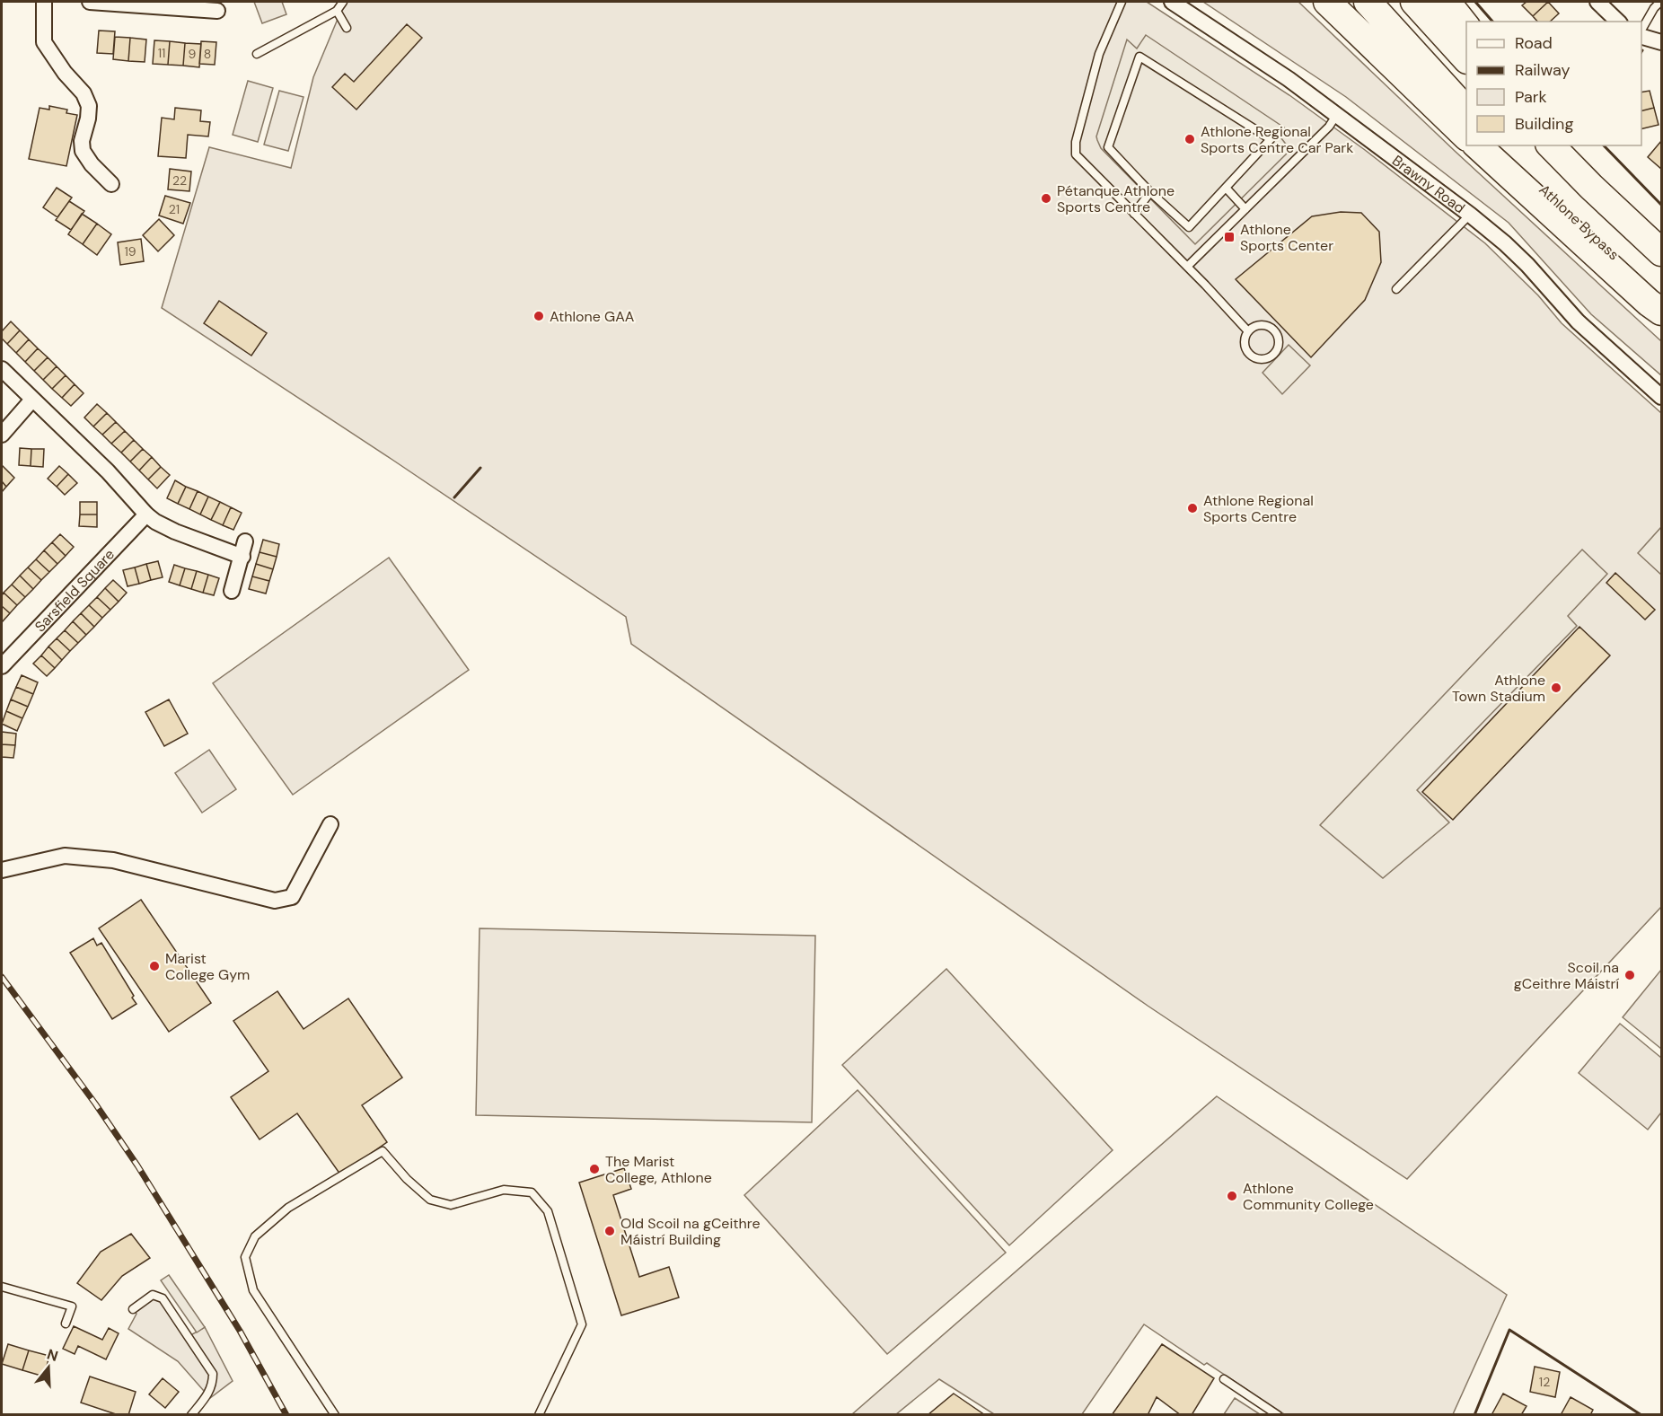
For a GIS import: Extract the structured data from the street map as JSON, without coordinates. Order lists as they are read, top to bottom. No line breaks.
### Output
{"streets":{"highway":["Athlone Bypass"],"street":["Brawny Road","Sarsfield Square"]},"places":{"other":["Athlone Regional Sports Centre Car Park","Pétanque Athlone Sports Centre","Athlone GAA","Athlone Regional Sports Centre","Athlone Town Stadium","Marist College Gym","Scoil na gCeithre Máistrí","The Marist College, Athlone","Athlone Community College","Old Scoil na gCeithre Máistrí Building"],"transit":["Athlone Sports Center"]},"house_numbers":["11","9","8","22","21","19","12"],"legend":["Road","Railway","Park","Building"],"north":"top"}
